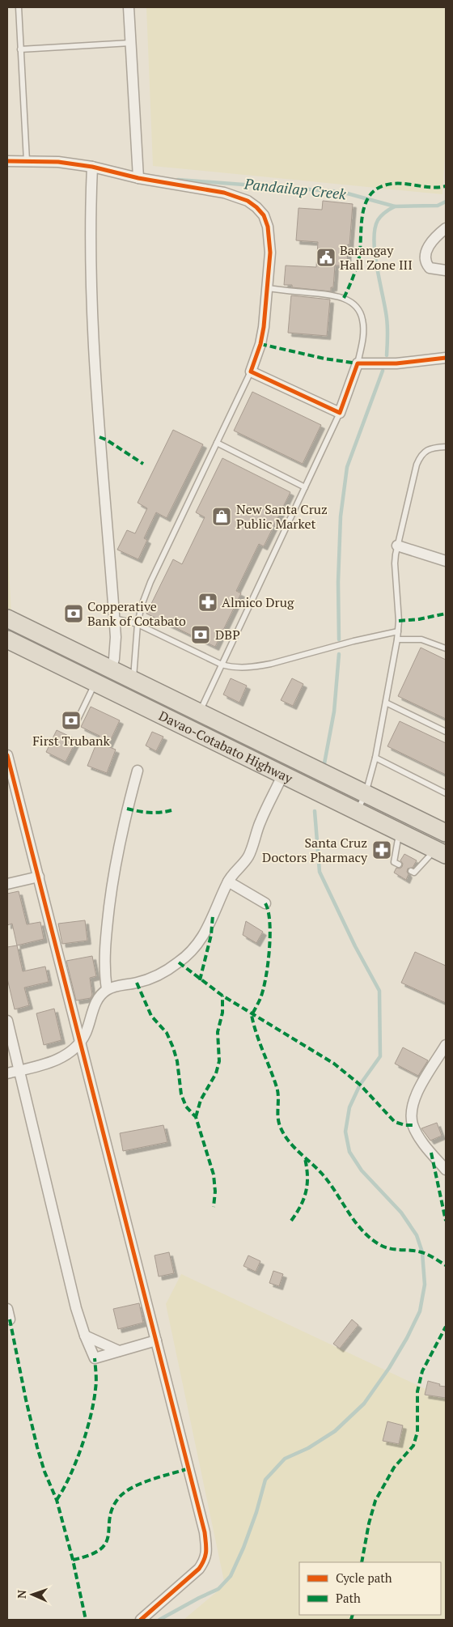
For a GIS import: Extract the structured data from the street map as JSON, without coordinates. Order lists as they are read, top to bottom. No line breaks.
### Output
{"streets":{"highway":["Davao-Cotabato Highway"]},"water":["Pandailap Creek"],"places":{"public building":["Barangay Hall Zone III"],"shop":["New Santa Cruz Public Market"],"pharmacy":["Almico Drug","Santa Cruz Doctors Pharmacy"],"bank":["Copperative Bank of Cotabato","DBP","First Trubank"]},"legend":["Cycle path","Path"],"north":"left"}
